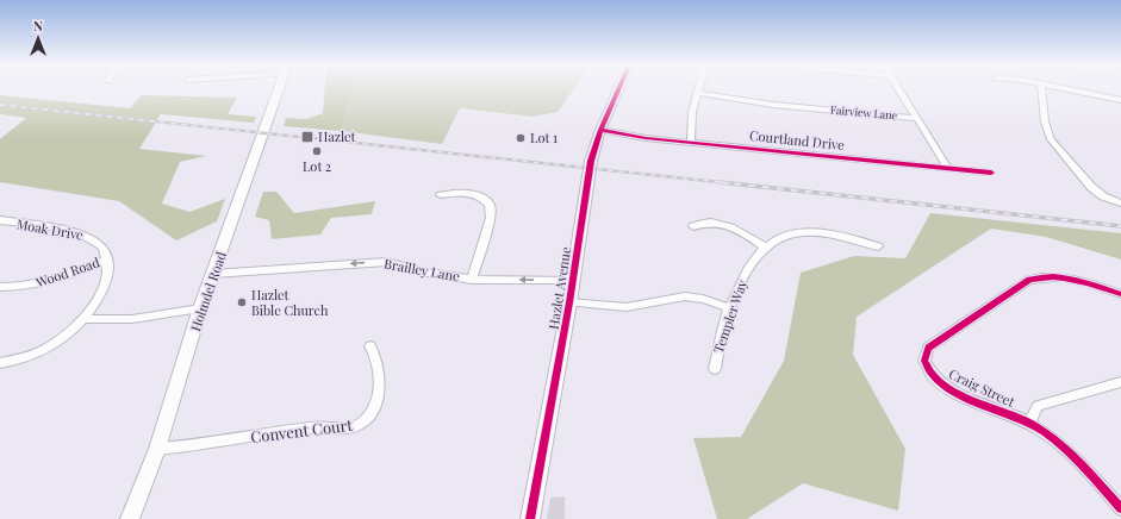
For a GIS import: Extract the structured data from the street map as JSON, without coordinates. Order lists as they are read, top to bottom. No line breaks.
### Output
{"streets":{"street":["Fairview Lane","Courtland Drive","Moak Drive","Brailley Lane","Wood Road","Hazlet Avenue","Holmdel Road","Templer Way","Craig Street","Convent Court"]},"crossings":[["Courtland Drive","Hazlet Avenue"],["Moak Drive","Wood Road"],["Brailley Lane","Hazlet Avenue"],["Brailley Lane","Holmdel Road"],["Holmdel Road","Convent Court"]],"one_way":["Brailley Lane"],"places":{"transit":["Hazlet"],"other":["Lot 1","Lot 2","Hazlet Bible Church"]},"north":"top"}
